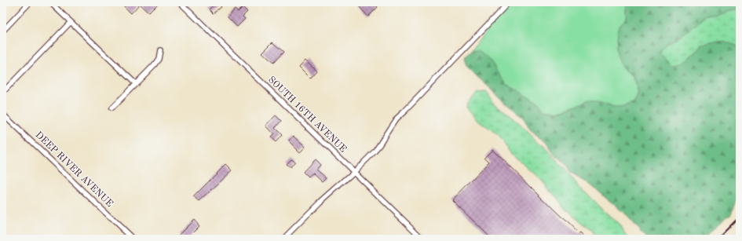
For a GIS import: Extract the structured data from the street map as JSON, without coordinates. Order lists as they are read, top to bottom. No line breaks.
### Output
{"streets":{"street":["SOUTH 16TH AVENUE","DEEP RIVER AVENUE"]}}
